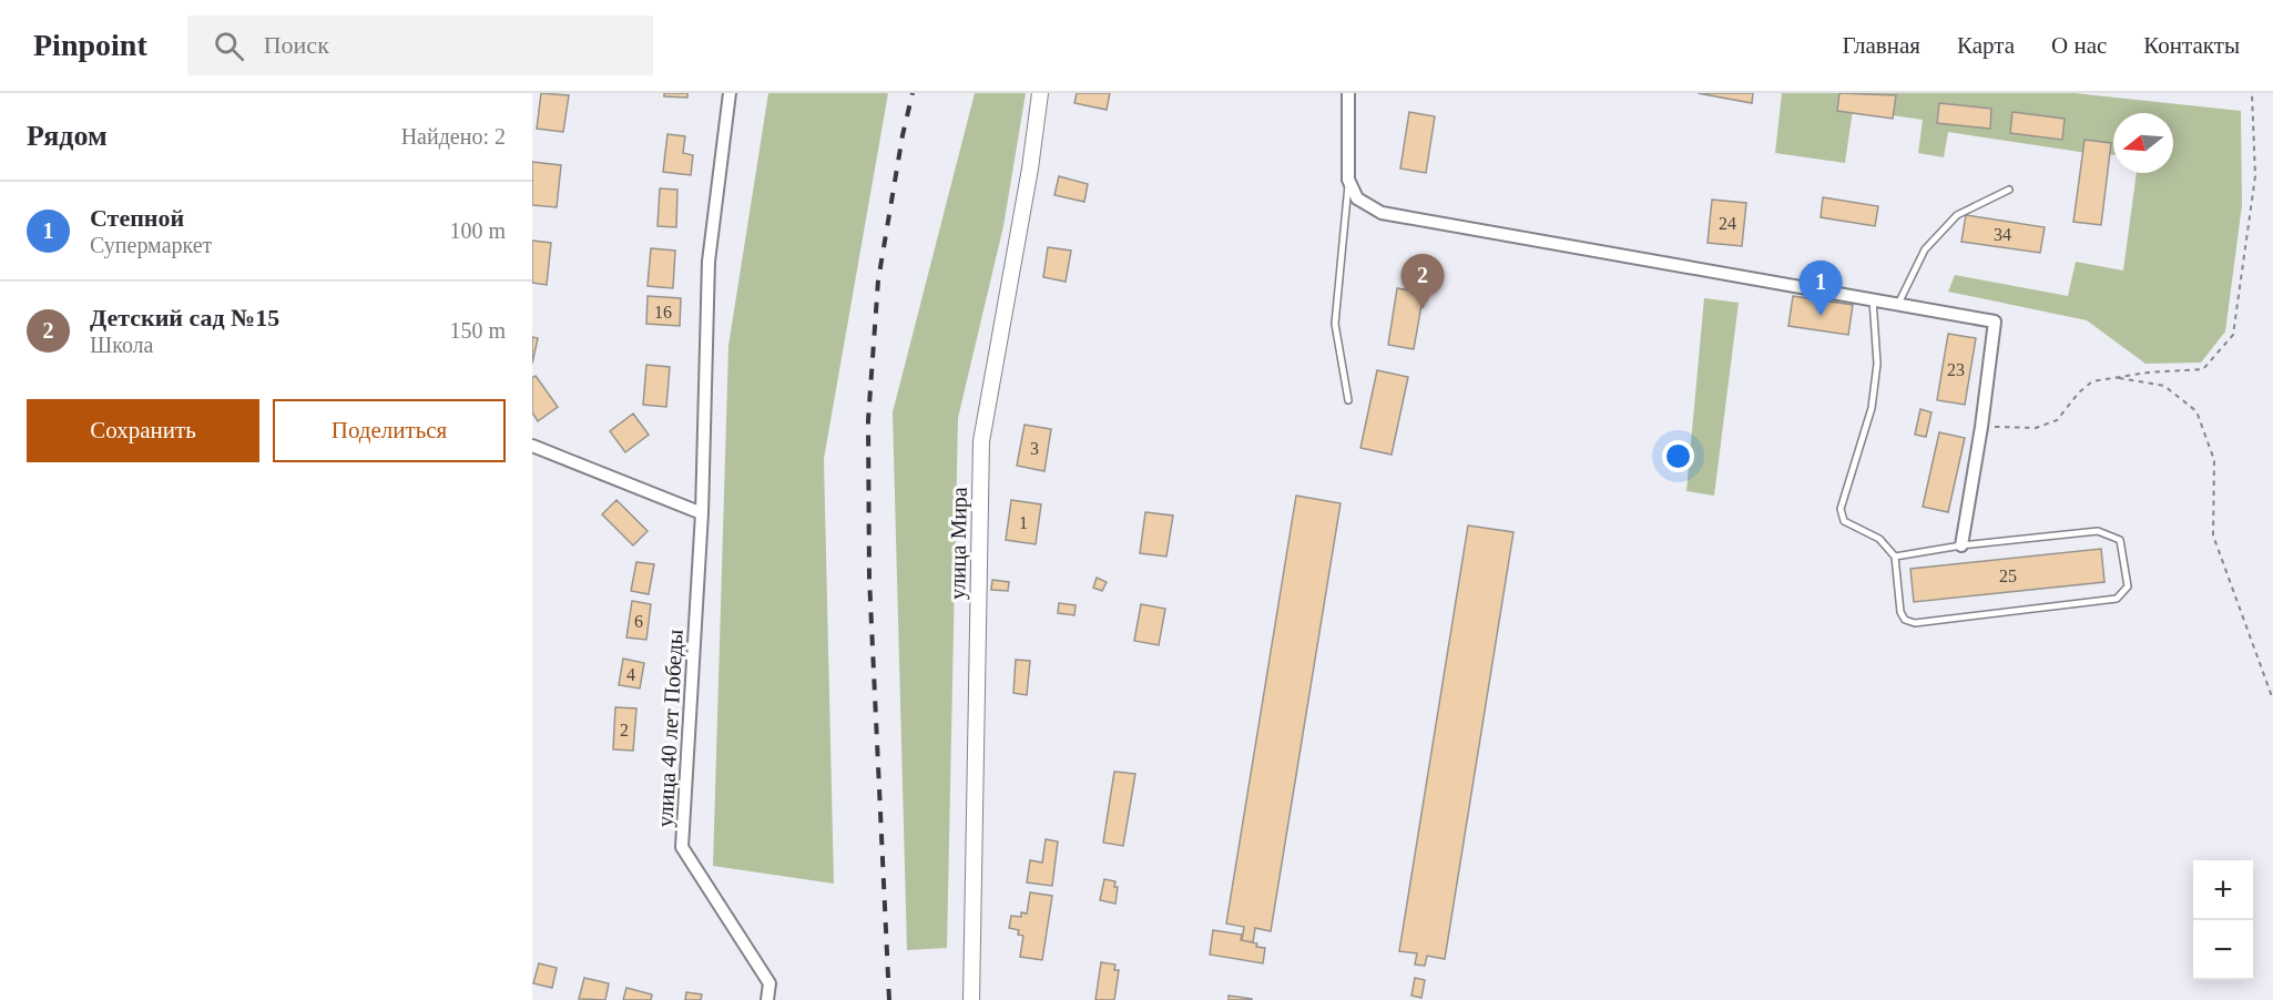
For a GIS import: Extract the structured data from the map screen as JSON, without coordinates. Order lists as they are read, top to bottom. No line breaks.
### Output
{"streets":{"street":["улица Мира","улица 40 лет Победы"]},"house_numbers":["24","34","16","23","3","1","25","6","4","2"],"north":"left","page":{"header":"Pinpoint","search":"Поиск","nav":["Главная","Карта","О нас","Контакты"],"heading":["Рядом","Найдено: 2"],"list":[{"mark":"1","name":"Степной","note":"Супермаркет","value":"100 m"},{"mark":"2","name":"Детский сад №15","note":"Школа","value":"150 m"}],"pins":["2","1"],"buttons":["Сохранить","Поделиться"],"map_buttons":["+","−"]}}
